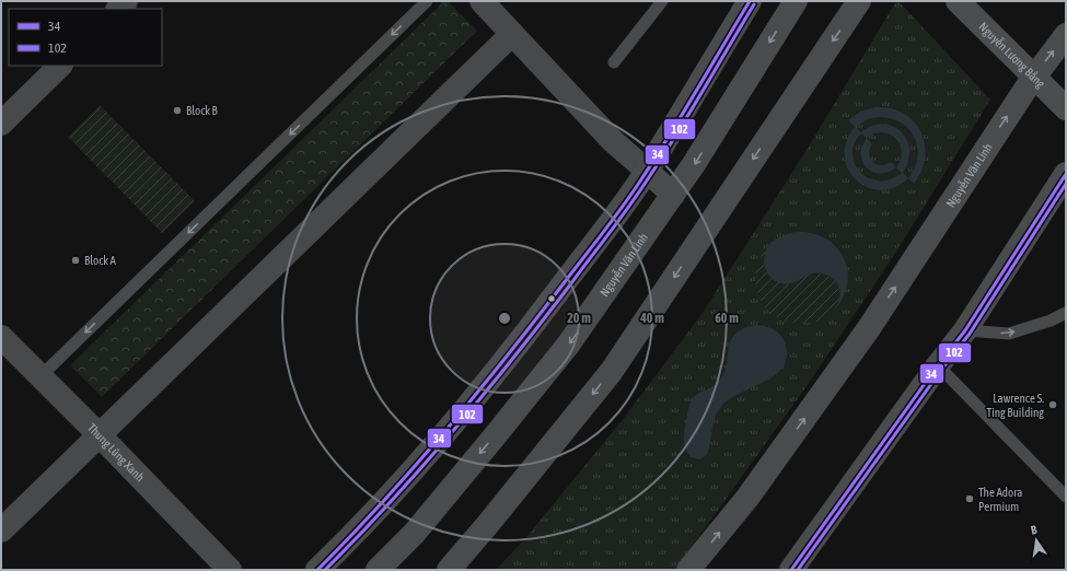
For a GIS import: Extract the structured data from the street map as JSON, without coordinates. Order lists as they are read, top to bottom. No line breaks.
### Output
{"streets":{"main road":["Nguyễn Lương Bằng","Nguyễn Văn Linh"],"street":["Thung Lũng Xanh"]},"crossings":[["Nguyễn Lương Bằng","Nguyễn Văn Linh"]],"places":["Block B","Block A","Lawrence S. Ting Building","The Adora Permium"],"lines":["transit line 34","transit line 102"],"legend":["34","102"],"north":"top","rings":["20 m","40 m","60 m"]}
